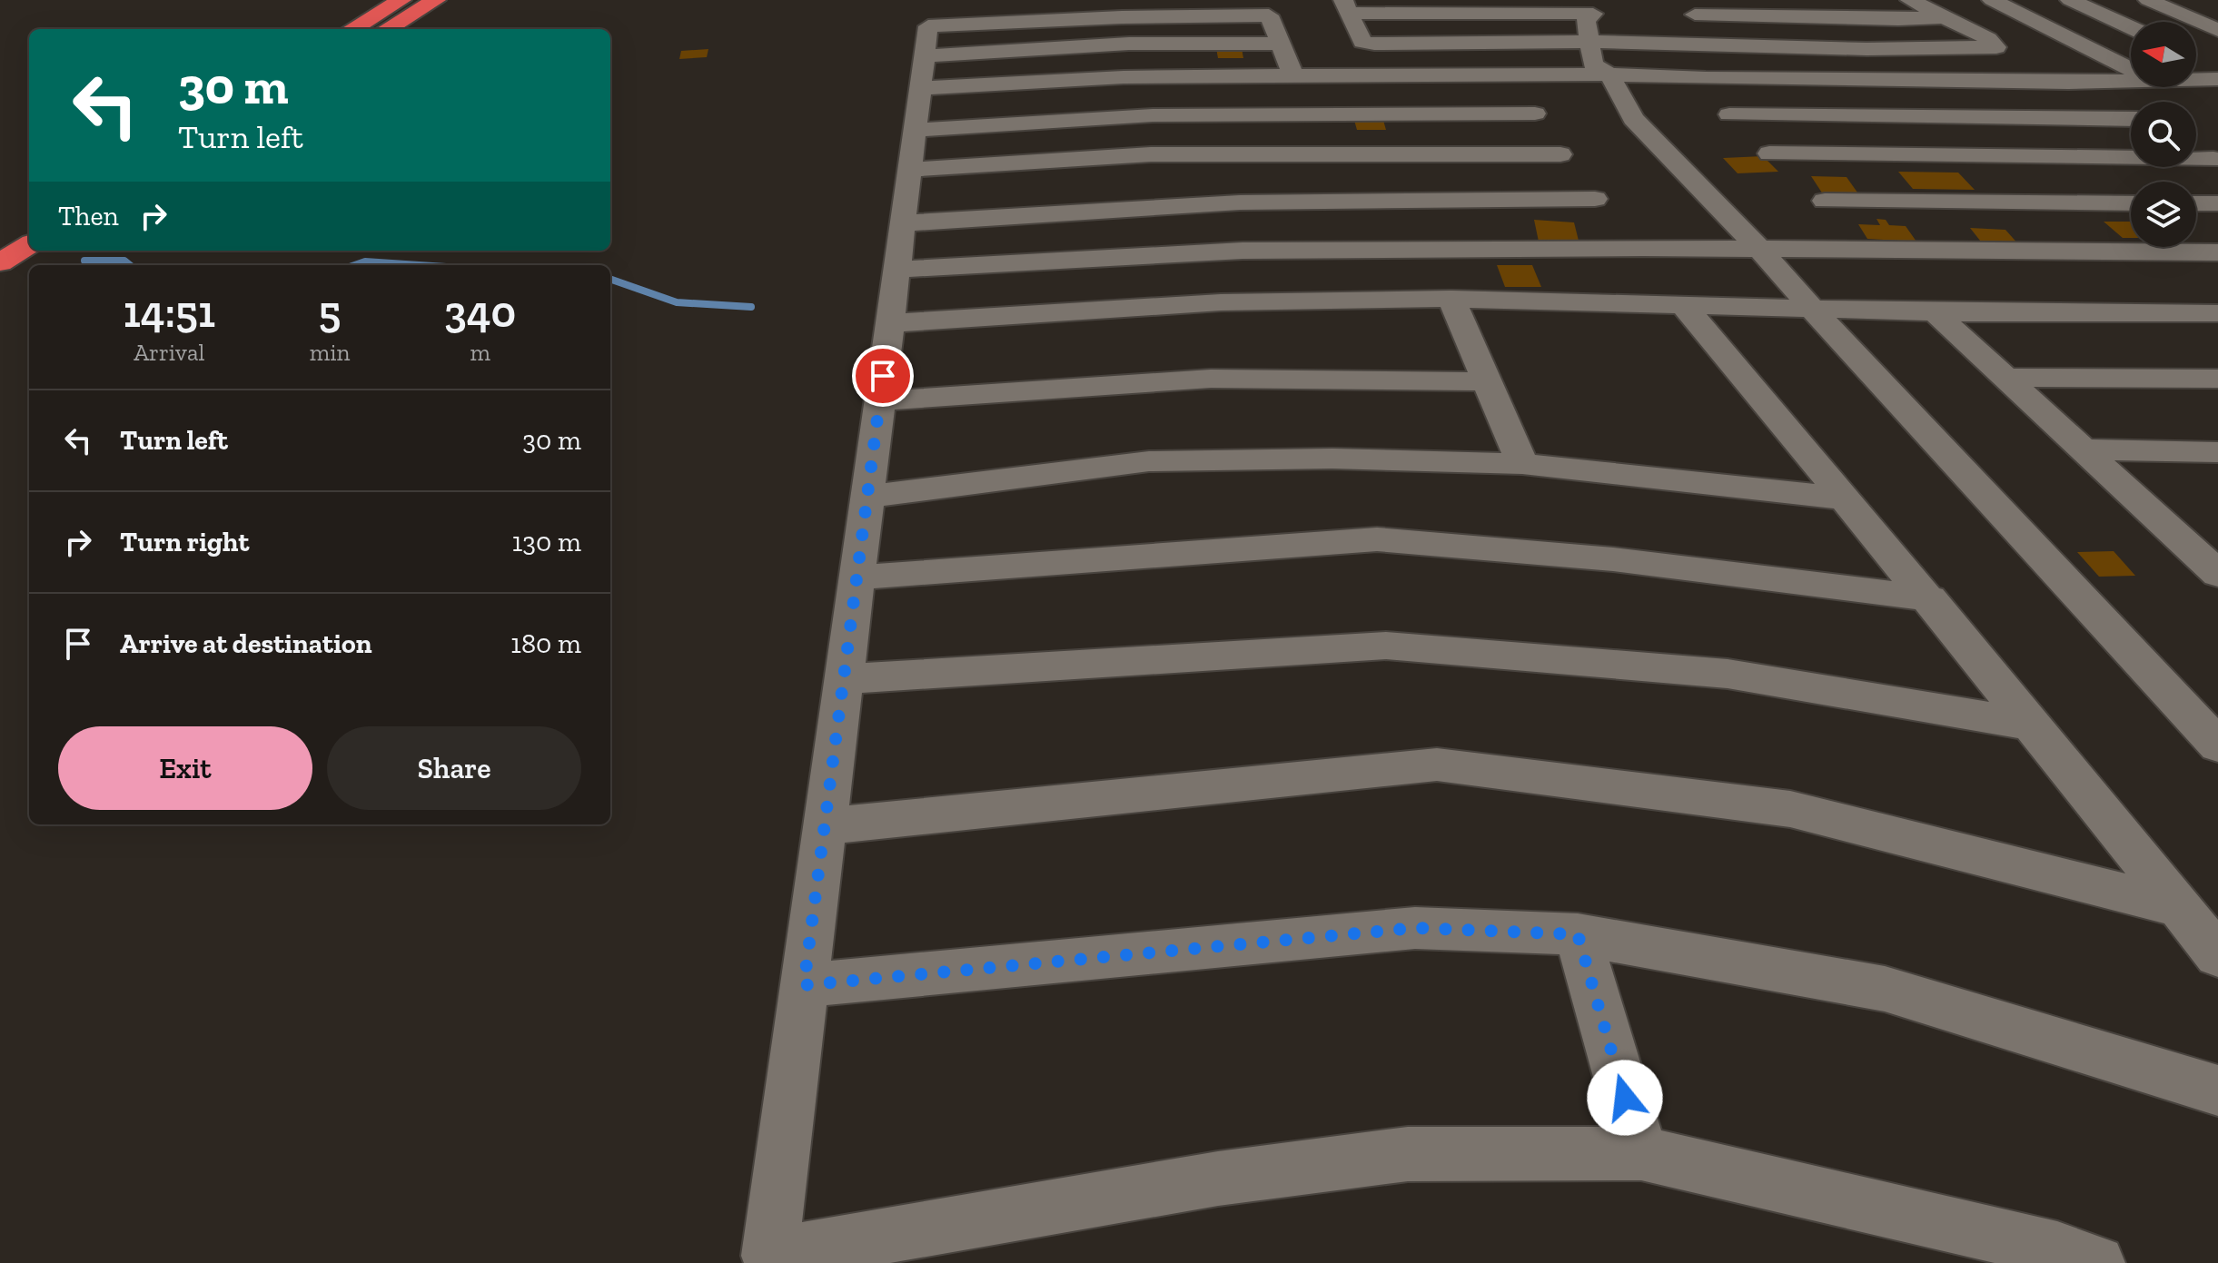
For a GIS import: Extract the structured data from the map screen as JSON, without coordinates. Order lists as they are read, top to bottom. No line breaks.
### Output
{"north":"left","page":{"turn":["30 m","Turn left"],"then":"Then","eta":["14:51","Arrival","5","min","340","m"],"list":[{"name":"Turn left","value":"30 m"},{"name":"Turn right","value":"130 m"},{"name":"Arrive at destination","value":"180 m"}],"buttons":["Exit","Share"]}}
